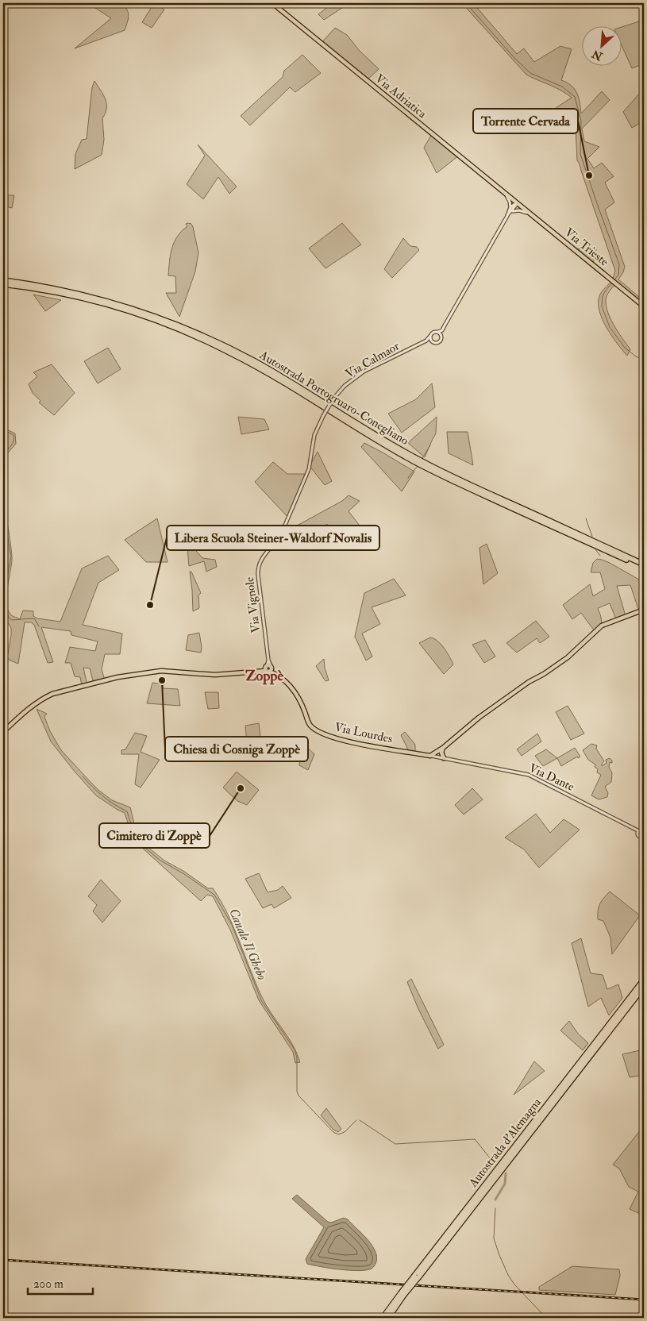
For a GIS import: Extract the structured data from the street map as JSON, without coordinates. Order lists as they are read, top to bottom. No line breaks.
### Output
{"streets":{"highway":["Autostrada Portogruaro-Conegliano","Autostrada d'Alemagna"],"main road":["Via Adriatica","Via Trieste","Via Lourdes"],"street":["Via Calmaor","Via Vignole","Via Dante"]},"crossings":[["Via Adriatica","Via Trieste"],["Via Calmaor","Via Vignole"],["Via Vignole","Via Lourdes"],["Via Lourdes","Via Dante"]],"districts":["Zoppè"],"water":["Canale Il Ghebo"],"places":["Torrente Cervada","Libera Scuola Steiner-Waldorf Novalis","Chiesa di Cosniga Zoppè","Cimitero di Zoppè"],"scale_bar":"200 m","north":"bottom left"}
